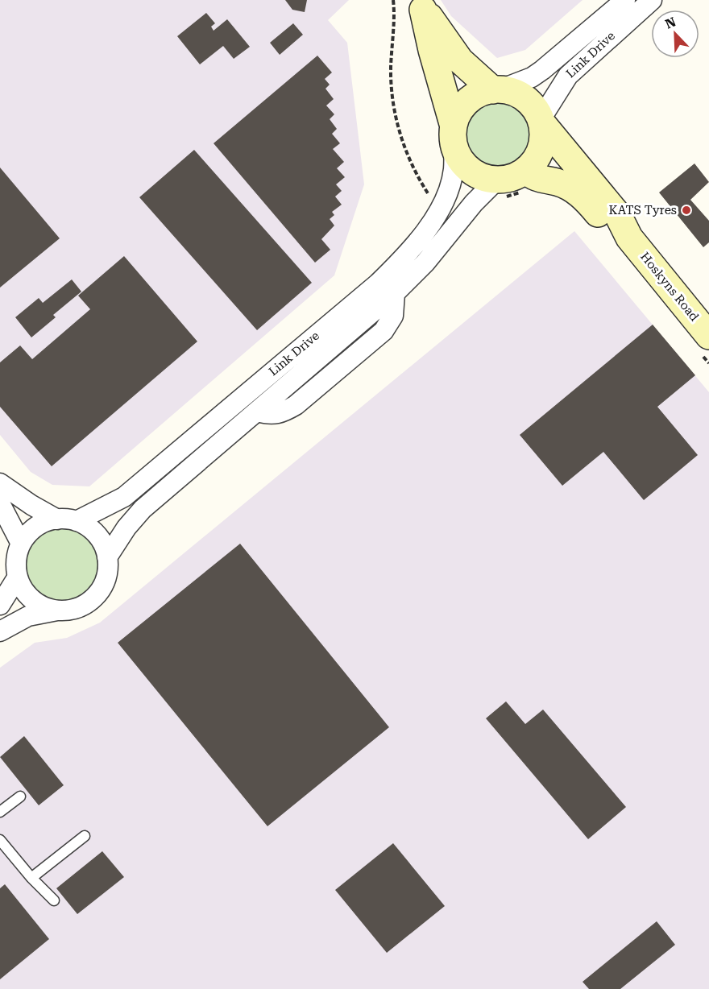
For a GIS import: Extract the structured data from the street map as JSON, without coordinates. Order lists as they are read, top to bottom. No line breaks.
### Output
{"streets":{"main road":["Hoskyns Road"],"street":["Link Drive"]},"crossings":[["Link Drive","Hoskyns Road"]],"places":["KATS Tyres"],"north":"top left"}
